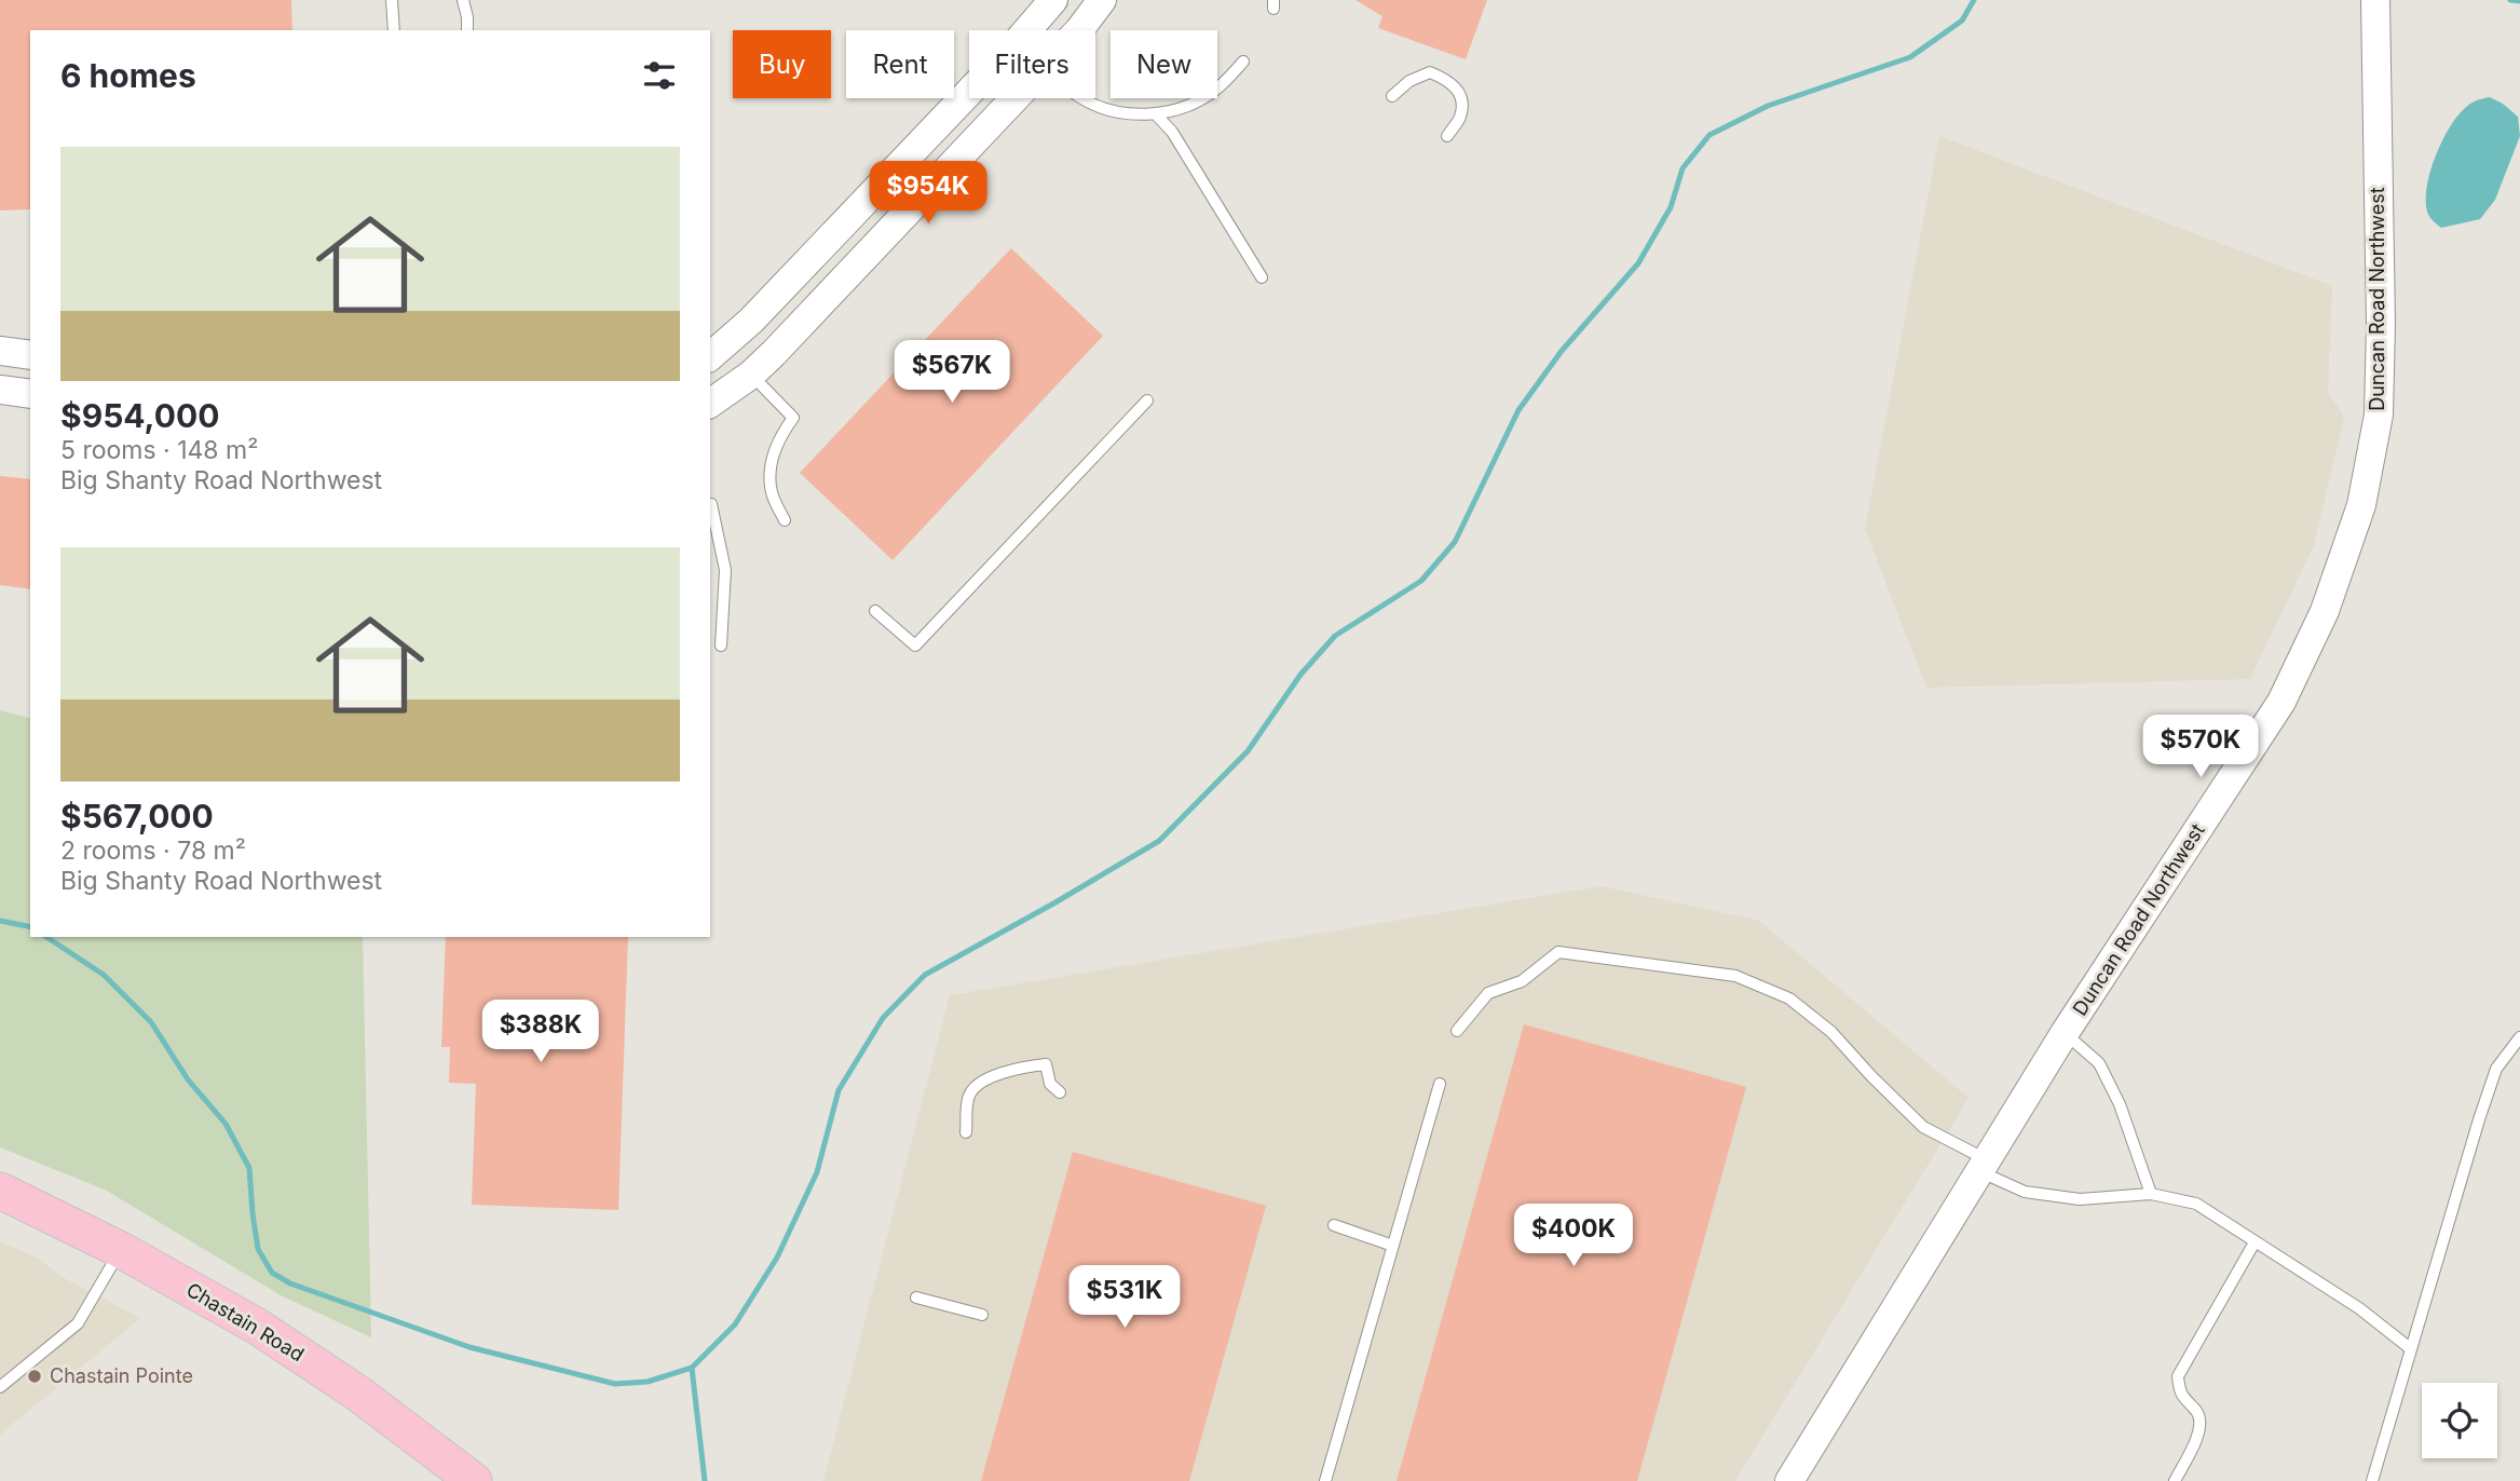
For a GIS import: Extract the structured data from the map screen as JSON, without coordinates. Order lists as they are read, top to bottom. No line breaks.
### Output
{"streets":{"main road":["Chastain Road"],"street":["Duncan Road Northwest"]},"places":["Chastain Pointe"],"page":{"chip":["Buy","Rent","Filters","New"],"heading":"6 homes","list":[{"name":"$954,000","note":"5 rooms · 148 m² · Big Shanty Road Northwest"},{"name":"$567,000","note":"2 rooms · 78 m² · Big Shanty Road Northwest"}],"price":["$954K","$567K","$570K","$388K","$400K","$531K"]}}
